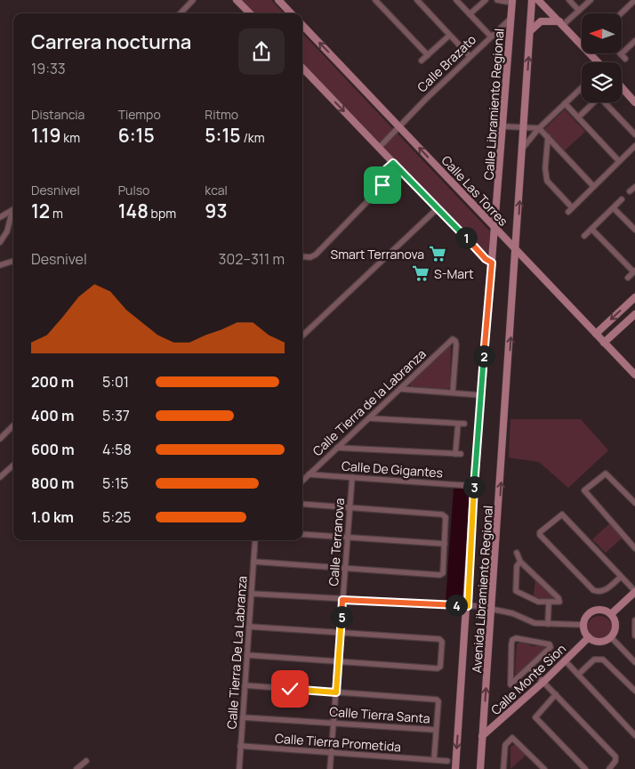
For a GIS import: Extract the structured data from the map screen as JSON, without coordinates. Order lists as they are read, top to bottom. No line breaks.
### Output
{"streets":{"street":["Calle Brazato","Calle Libramiento Regional","Calle Las Torres","Calle Tierra de la Labranza","Calle De Gigantes","Calle Terranova","Avenida Libramiento Regional","Calle Tierra De La Labranza","Calle Monte Sion","Calle Tierra Santa","Calle Tierra Prometida"]},"crossings":[["Calle Brazato","Calle Libramiento Regional"],["Calle Brazato","Calle Las Torres"],["Calle Libramiento Regional","Calle Las Torres"],["Calle Libramiento Regional","Avenida Libramiento Regional"],["Calle Las Torres","Avenida Libramiento Regional"],["Calle Tierra de la Labranza","Calle De Gigantes"],["Calle De Gigantes","Calle Terranova"],["Calle De Gigantes","Avenida Libramiento Regional"],["Calle Terranova","Calle Tierra Santa"],["Calle Terranova","Calle Tierra Prometida"],["Avenida Libramiento Regional","Calle Monte Sion"],["Calle Tierra De La Labranza","Calle Tierra Santa"],["Calle Tierra De La Labranza","Calle Tierra Prometida"]],"places":{"supermarket":["Smart Terranova","S-Mart"]},"north":"left","page":{"heading":["Carrera nocturna","19:33"],"stats":[["Distancia","1.19 km"],["Tiempo","6:15"],["Ritmo","5:15 /km"],["Desnivel","12 m"],["Pulso","148 bpm"],["kcal","93"]],"pins":["1","2","3","4","5"],"chart":["Desnivel","302–311 m"],"list":[{"name":"200 m","note":"5:01"},{"name":"400 m","note":"5:37"},{"name":"600 m","note":"4:58"},{"name":"800 m","note":"5:15"},{"name":"1.0 km","note":"5:25"}]}}
